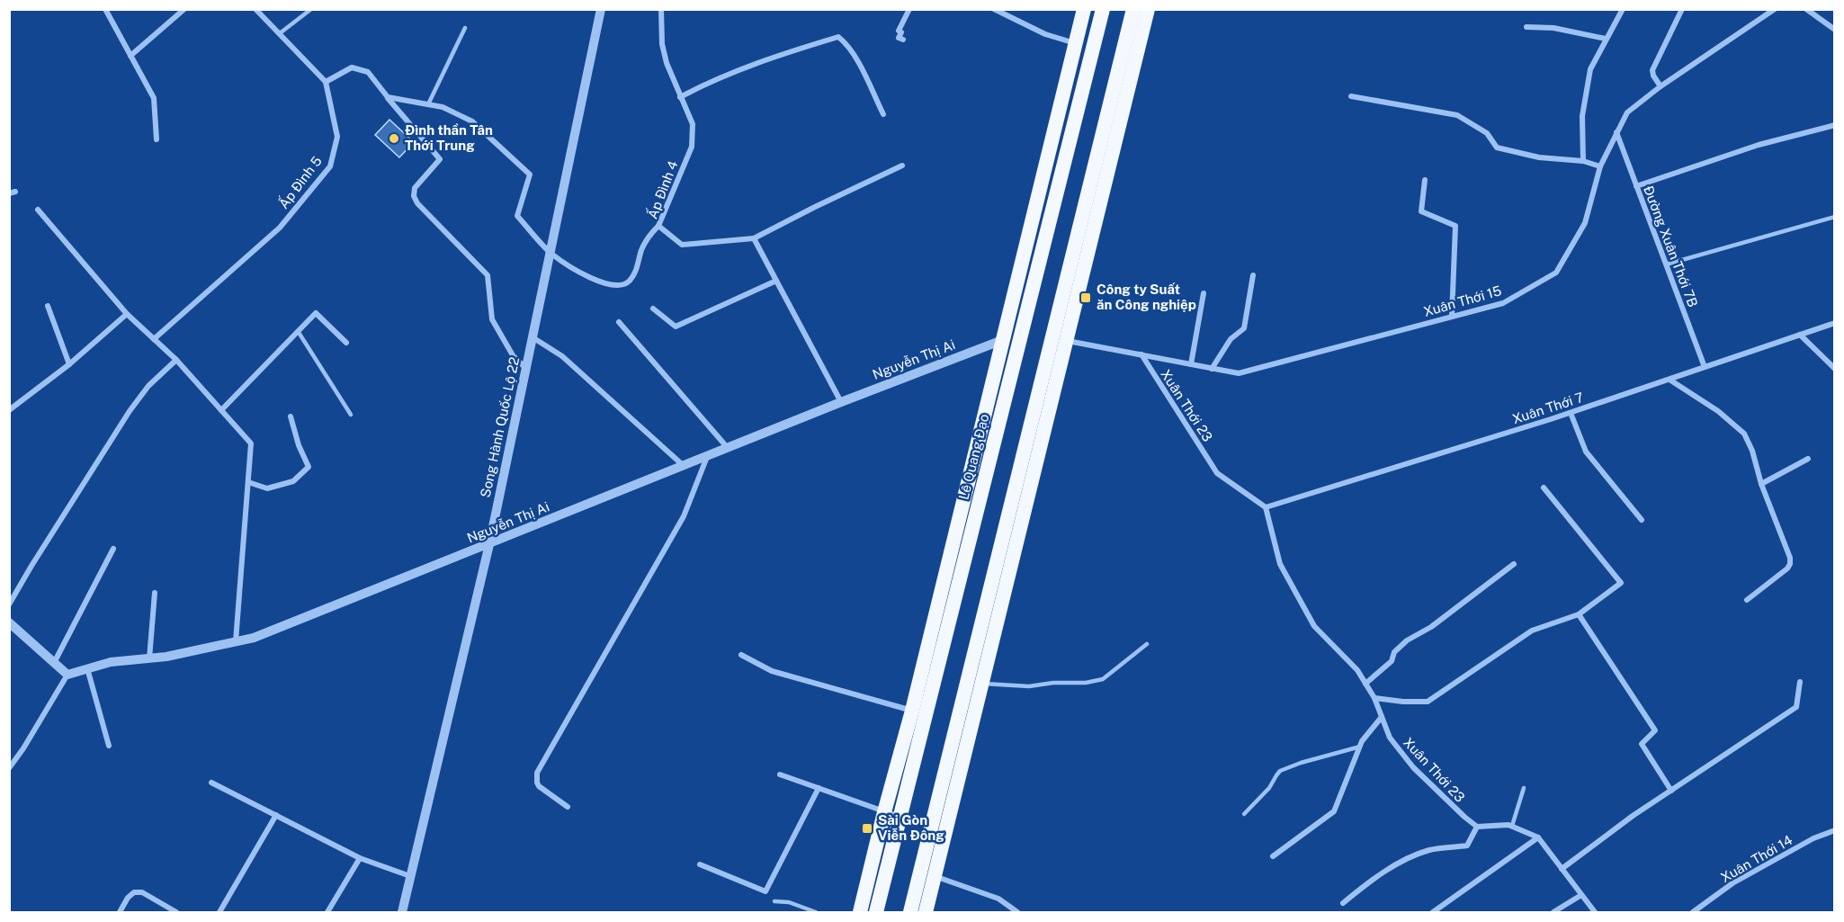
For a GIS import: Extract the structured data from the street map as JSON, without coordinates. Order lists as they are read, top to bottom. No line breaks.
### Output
{"streets":{"highway":["Lê Quang Đạo"],"street":["Ấp Đình 5","Ấp Đình 4","Đường Xuân Thới 7B","Xuân Thới 15","Nguyễn Thị Ai","Xuân Thới 23","Xuân Thới 7","Song Hành Quốc Lộ 22","Xuân Thới 14"]},"crossings":[["Đường Xuân Thới 7B","Xuân Thới 15"],["Đường Xuân Thới 7B","Xuân Thới 7"],["Xuân Thới 15","Xuân Thới 23"],["Nguyễn Thị Ai","Song Hành Quốc Lộ 22"],["Nguyễn Thị Ai","Lê Quang Đạo"],["Xuân Thới 23","Xuân Thới 7"]],"places":{"other":["Đình thần Tân Thới Trung"],"transit":["Công ty Suất ăn Công nghiệp","Sài Gòn Viễn Đông"]}}
